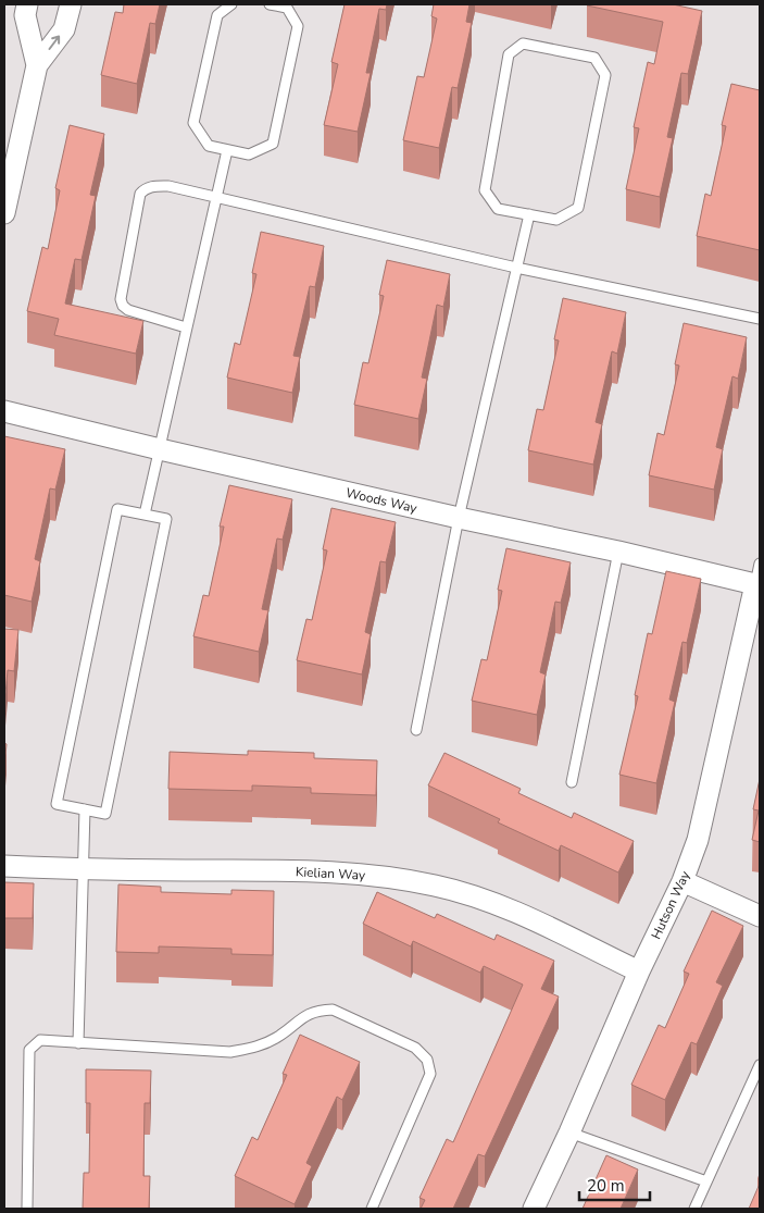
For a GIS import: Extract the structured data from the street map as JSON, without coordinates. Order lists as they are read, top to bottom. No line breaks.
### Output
{"streets":{"street":["Woods Way","Kielian Way","Hutson Way"]},"crossings":[["Woods Way","Hutson Way"],["Kielian Way","Hutson Way"]],"scale_bar":"20 m"}
